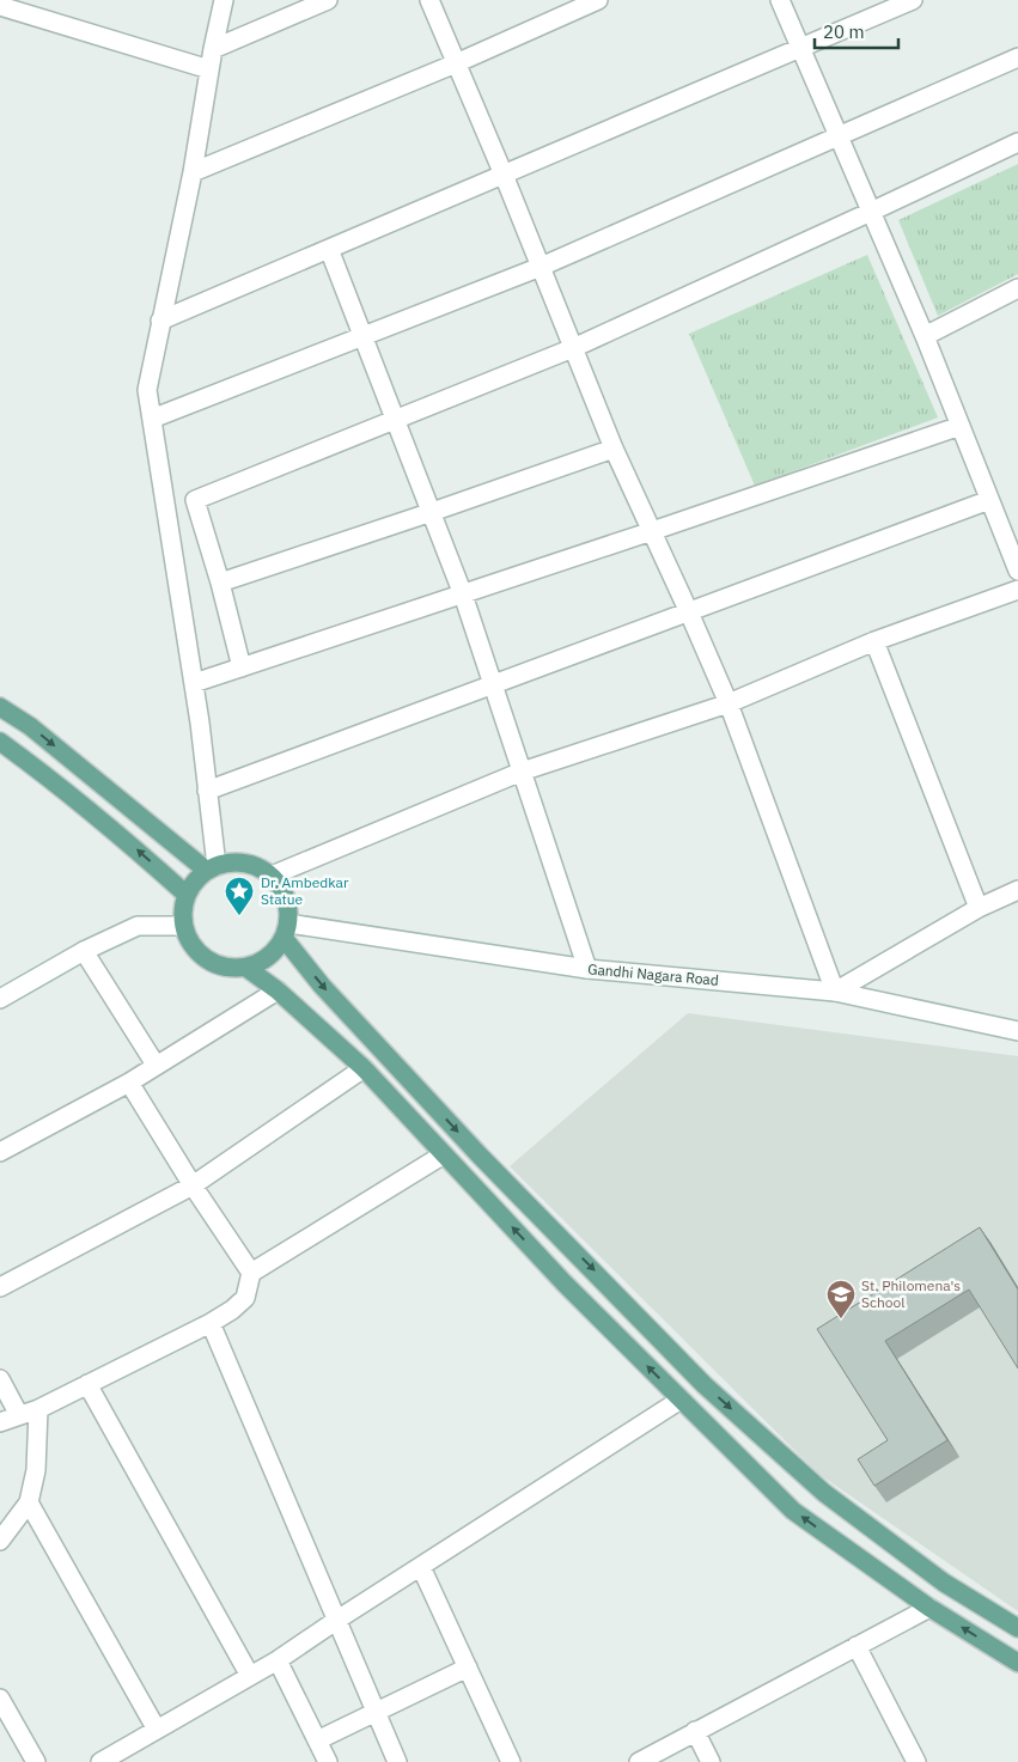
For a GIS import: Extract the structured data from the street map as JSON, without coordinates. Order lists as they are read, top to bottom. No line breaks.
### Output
{"streets":{"street":["Gandhi Nagara Road"]},"places":{"place":["Dr. Ambedkar Statue"],"school or university":["St. Philomena's School"]},"scale_bar":"20 m"}
